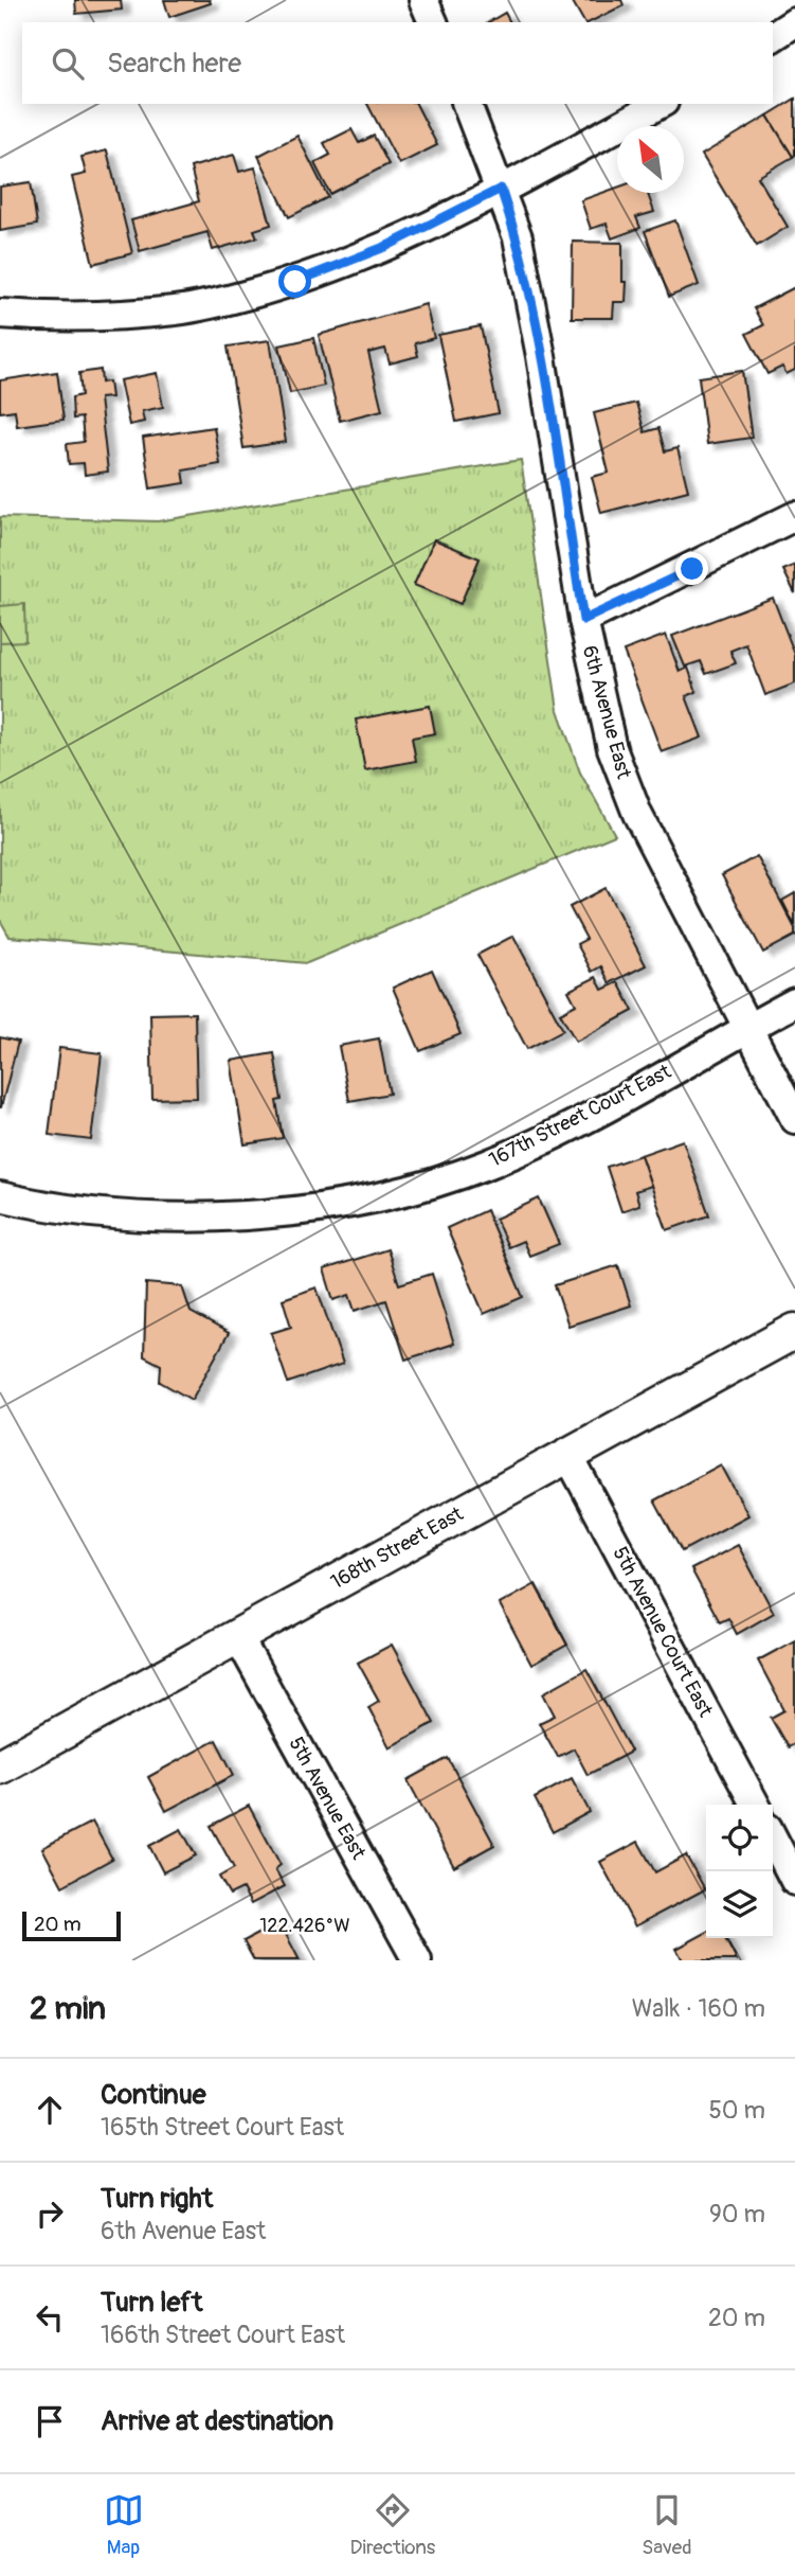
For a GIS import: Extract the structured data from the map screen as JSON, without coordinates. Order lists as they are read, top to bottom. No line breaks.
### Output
{"streets":{"street":["6th Avenue East","167th Street Court East","168th Street East","5th Avenue Court East","5th Avenue East"]},"crossings":[["6th Avenue East","167th Street Court East"],["168th Street East","5th Avenue Court East"],["168th Street East","5th Avenue East"]],"scale_bar":"20 m","north":"top left","page":{"search":"Search here","scale":"20 m","heading":["2 min","Walk · 160 m"],"list":[["Continue","165th Street Court East","50 m"],["Turn right","6th Avenue East","90 m"],["Turn left","166th Street Court East","20 m"],"Arrive at destination"],"nav":["Map","Directions","Saved"]},"coordinates":["122.426°W"]}
